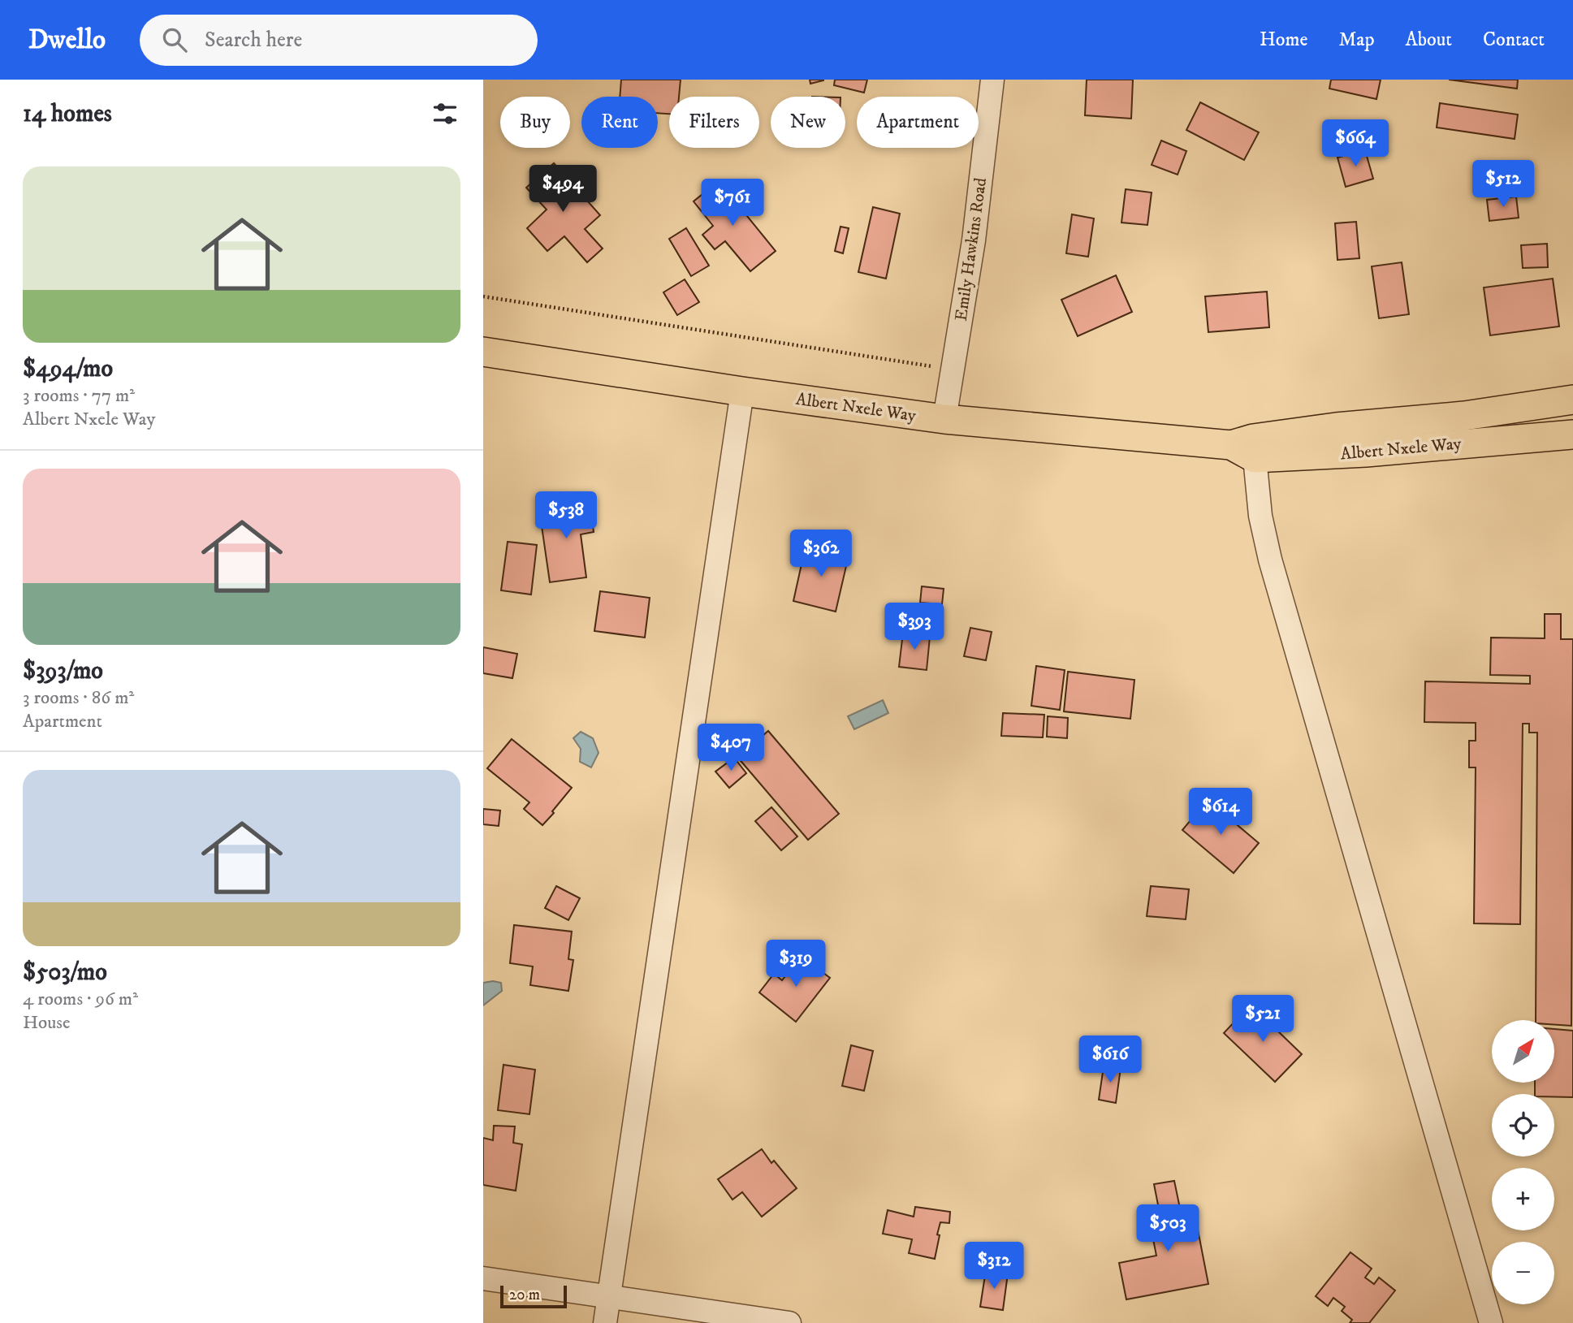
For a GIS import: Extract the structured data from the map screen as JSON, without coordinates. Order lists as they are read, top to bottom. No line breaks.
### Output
{"streets":{"main road":["Albert Nxele Way"],"street":["Emily Hawkins Road"]},"crossings":[["Emily Hawkins Road","Albert Nxele Way"]],"scale_bar":"20 m","north":"top right","page":{"header":"Dwello","search":"Search here","nav":["Home","Map","About","Contact"],"heading":"14 homes","chip":["Buy","Rent","Filters","New","Apartment"],"price":["$664","$512","$494","$761","$538","$362","$393","$407","$614","$319","$521","$616","$503","$312"],"list":[{"name":"$494/mo","note":"3 rooms · 77 m² · Albert Nxele Way"},{"name":"$393/mo","note":"3 rooms · 86 m² · Apartment"},{"name":"$503/mo","note":"4 rooms · 96 m² · House"}],"map_buttons":["+","−"],"scale":"20 m"}}
